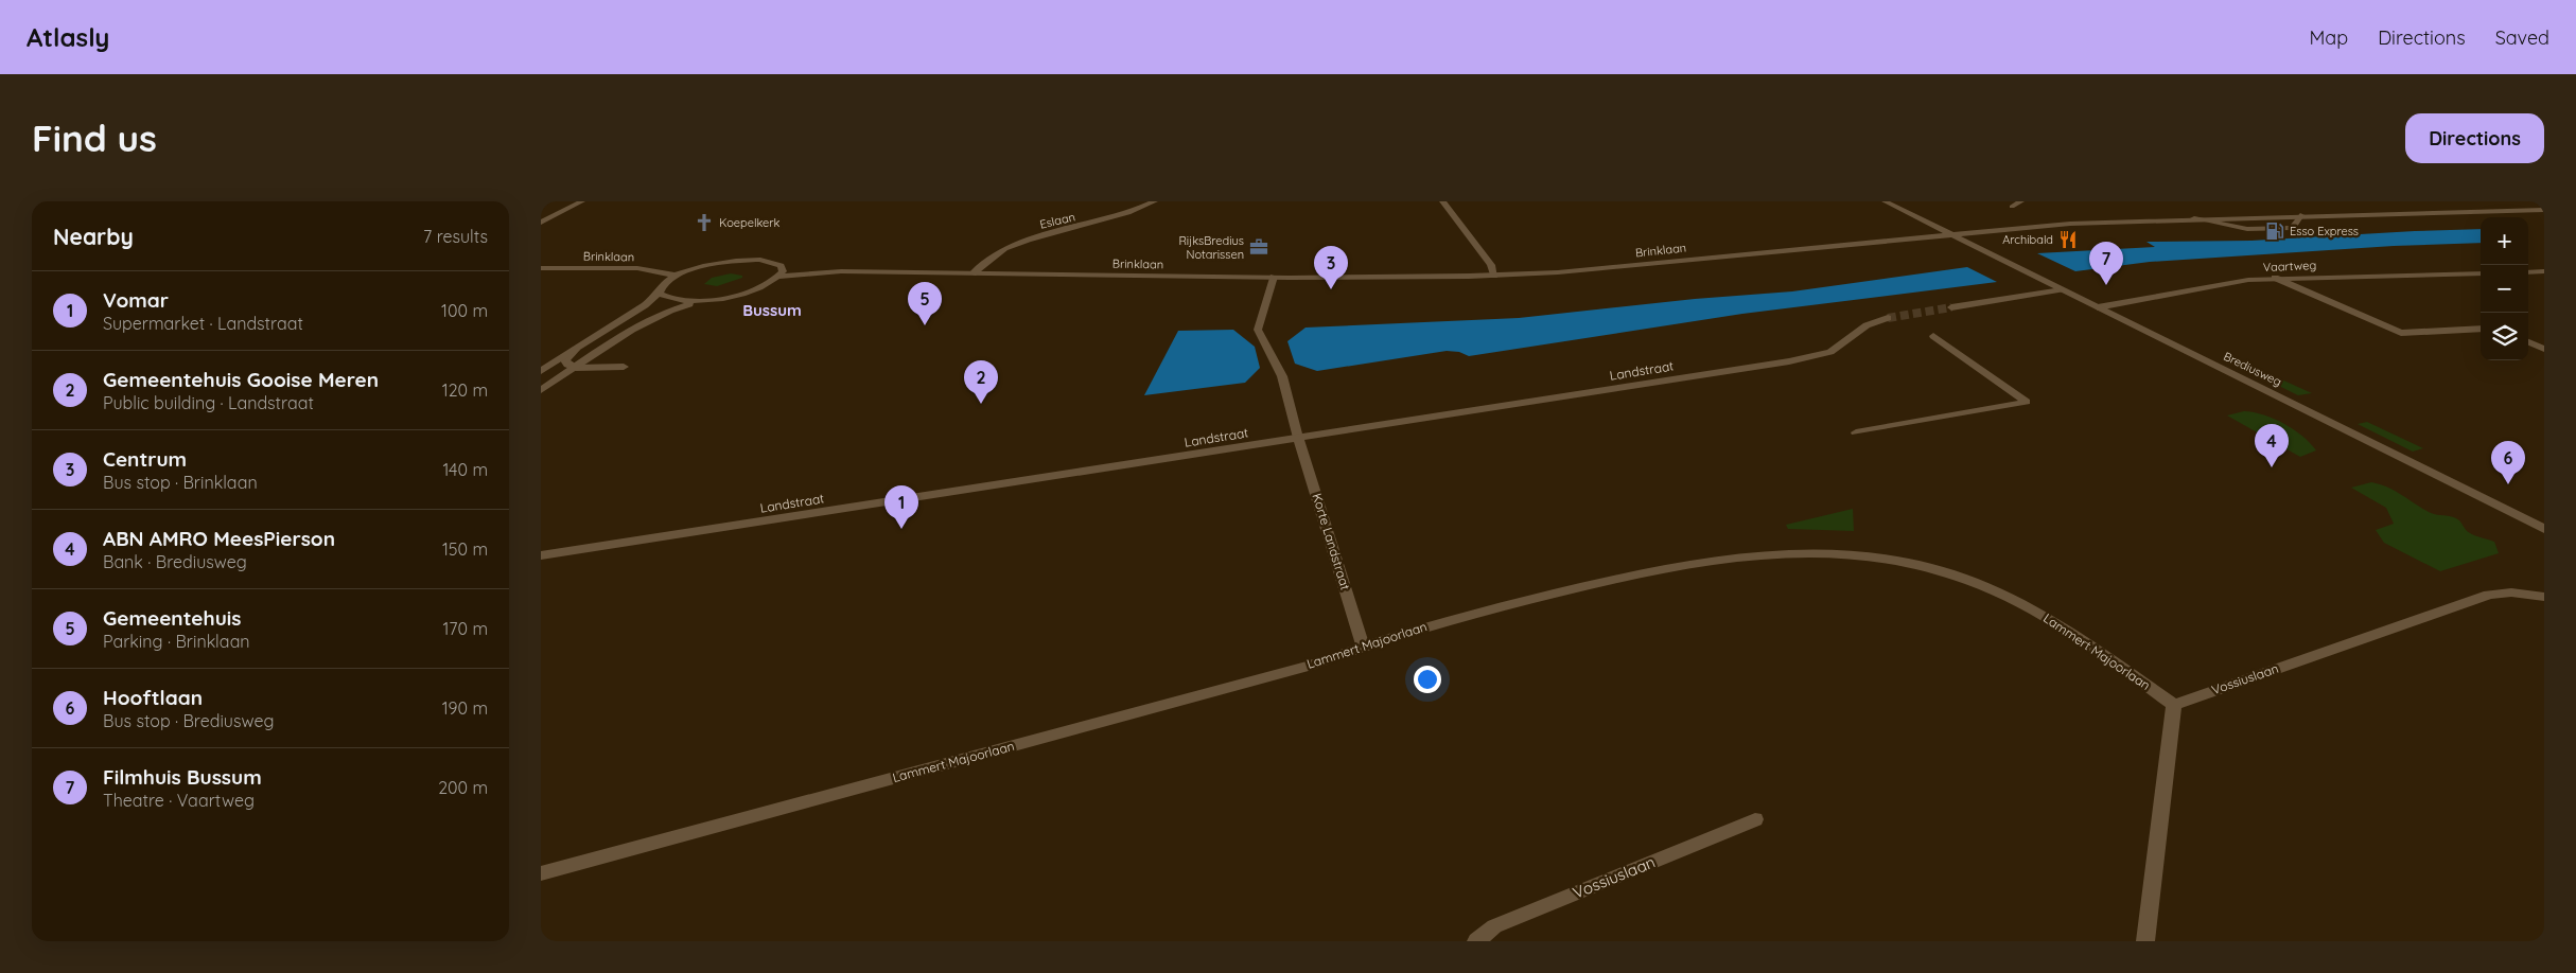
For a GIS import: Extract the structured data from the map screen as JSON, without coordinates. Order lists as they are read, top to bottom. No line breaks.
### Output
{"streets":{"street":["Eslaan","Brinklaan","Vaartweg","Brediusweg","Landstraat","Korte Landstraat","Lammert Majoorlaan","Vossiuslaan"]},"crossings":[["Eslaan","Brinklaan"],["Brinklaan","Brediusweg"],["Brinklaan","Korte Landstraat"],["Vaartweg","Brediusweg"],["Landstraat","Korte Landstraat"],["Korte Landstraat","Lammert Majoorlaan"],["Lammert Majoorlaan","Vossiuslaan"]],"districts":["Bussum"],"places":{"church":["Koepelkerk"],"fuel station":["Esso Express"],"restaurant":["Archibald"],"office":["RijksBredius Notarissen"]},"page":{"header":"Atlasly","nav":["Map","Directions","Saved"],"buttons":"Directions","title":"Find us","heading":["Nearby","7 results"],"map_buttons":["+","−"],"pins":["7","3","5","2","4","6","1"],"list":[{"mark":"1","name":"Vomar","note":"Supermarket · Landstraat","value":"100 m"},{"mark":"2","name":"Gemeentehuis Gooise Meren","note":"Public building · Landstraat","value":"120 m"},{"mark":"3","name":"Centrum","note":"Bus stop · Brinklaan","value":"140 m"},{"mark":"4","name":"ABN AMRO MeesPierson","note":"Bank · Brediusweg","value":"150 m"},{"mark":"5","name":"Gemeentehuis","note":"Parking · Brinklaan","value":"170 m"},{"mark":"6","name":"Hooftlaan","note":"Bus stop · Brediusweg","value":"190 m"},{"mark":"7","name":"Filmhuis Bussum","note":"Theatre · Vaartweg","value":"200 m"}]}}
